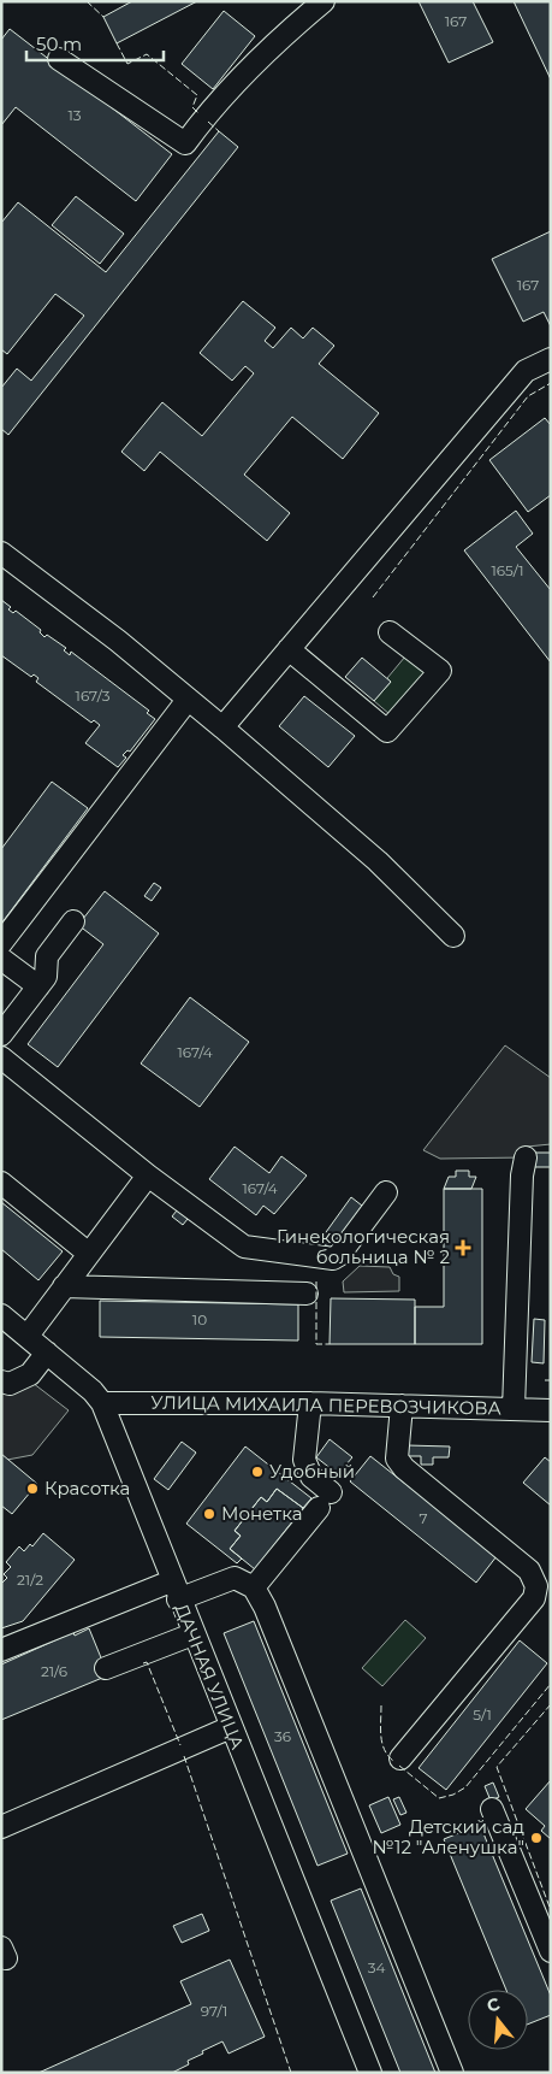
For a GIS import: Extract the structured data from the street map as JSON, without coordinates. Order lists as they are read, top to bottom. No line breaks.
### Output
{"streets":{"street":["УЛИЦА МИХАИЛА ПЕРЕВОЗЧИКОВА","ДАЧНАЯ УЛИЦА"]},"crossings":[["УЛИЦА МИХАИЛА ПЕРЕВОЗЧИКОВА","ДАЧНАЯ УЛИЦА"]],"places":{"health":["Гинекологическая больница № 2"],"other":["Удобный","Красотка","Монетка","Детский сад №12 \"Аленушка\""]},"house_numbers":["167","13","167","165/1","167/3","167/4","167/4","10","7","21/2","21/6","5/1","36","34","97/1"],"scale_bar":"50 m","north":"top"}
